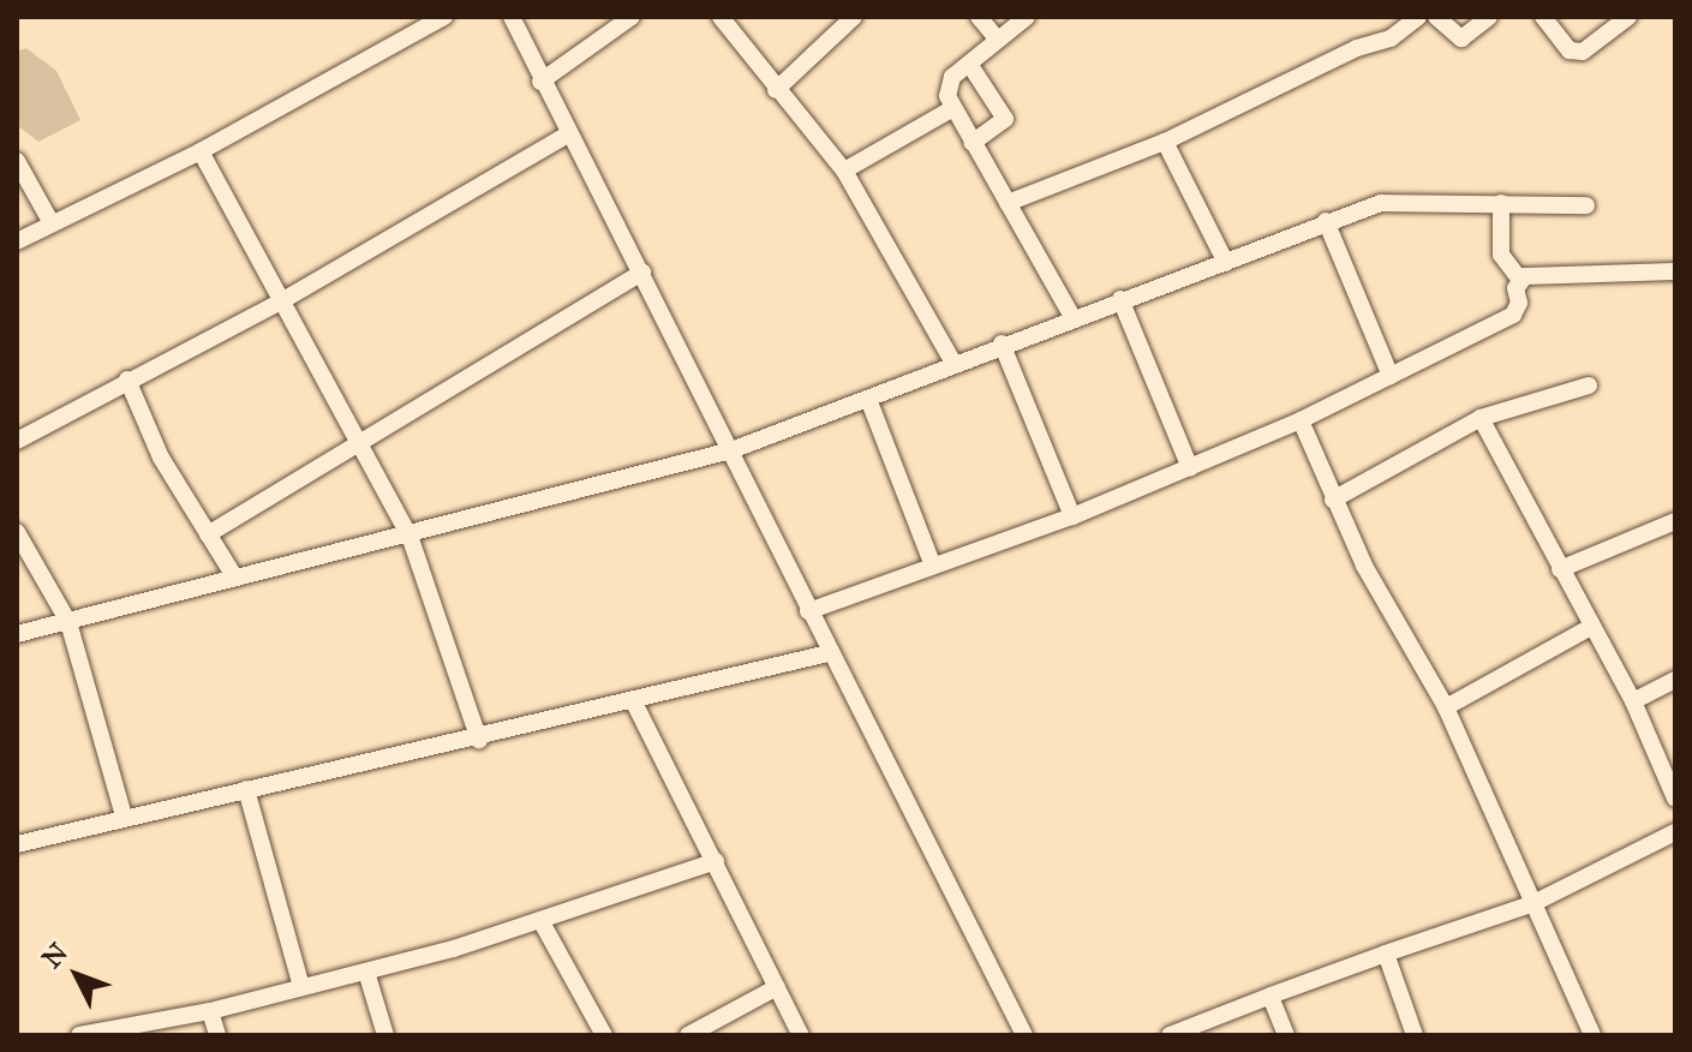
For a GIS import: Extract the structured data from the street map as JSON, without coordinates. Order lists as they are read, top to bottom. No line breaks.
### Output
{"north":"top left"}
